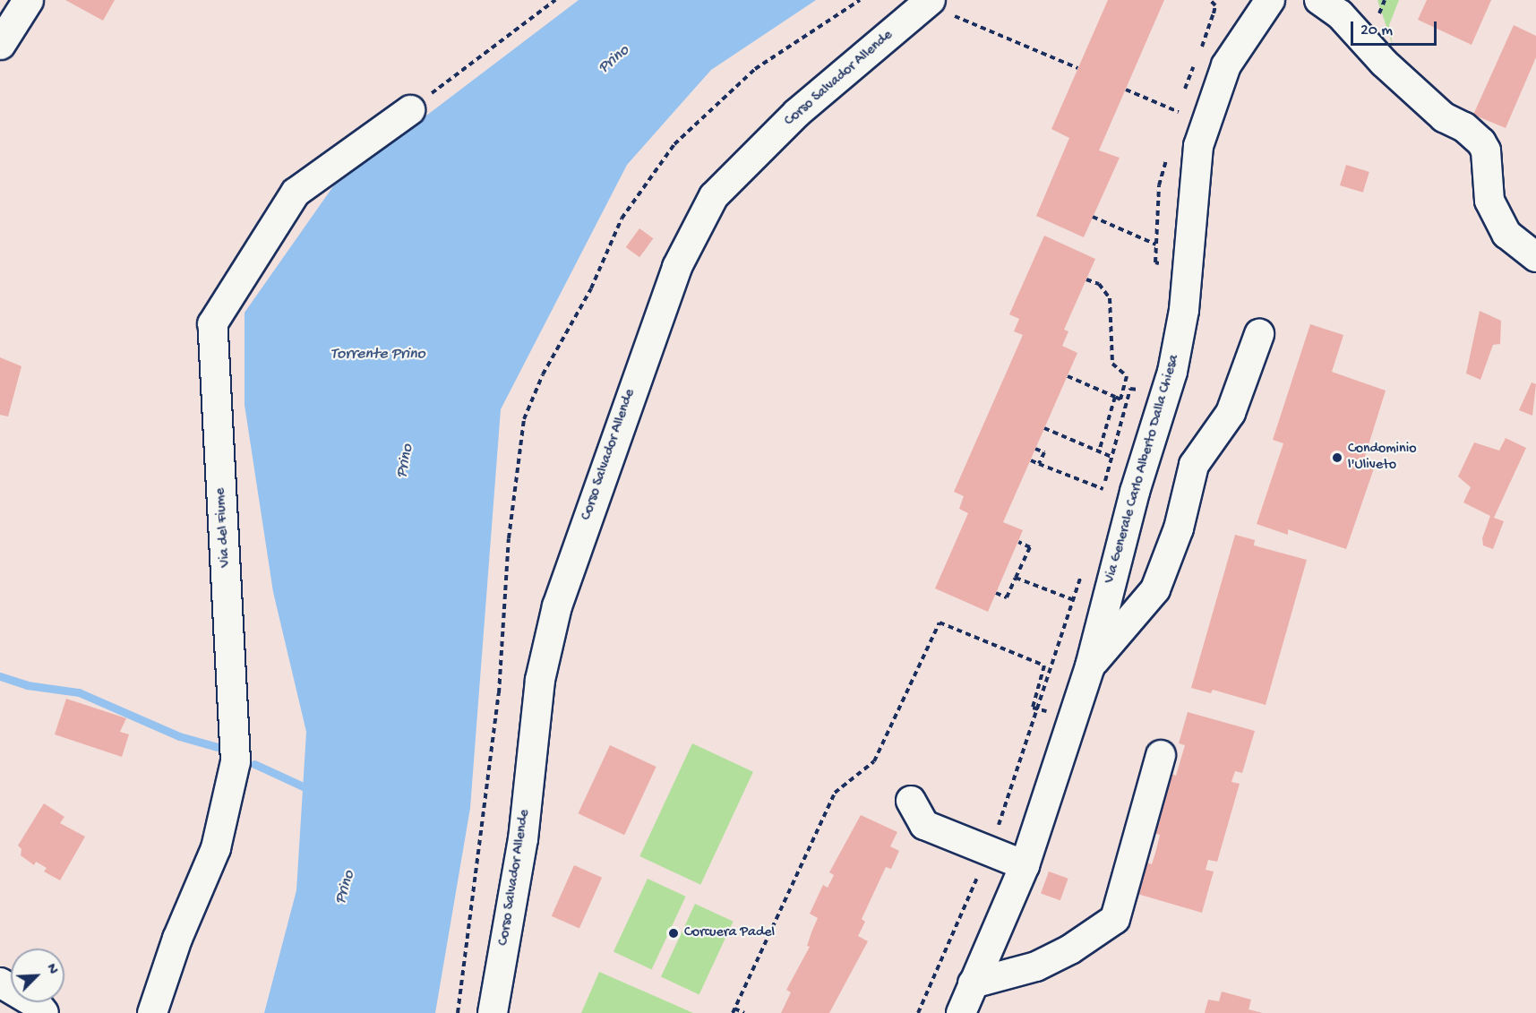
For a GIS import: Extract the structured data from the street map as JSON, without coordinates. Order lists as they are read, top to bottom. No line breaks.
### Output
{"streets":{"street":["Corso Salvador Allende","Via Generale Carlo Alberto Dalla Chiesa","Via del Fiume"]},"water":["Prino","Torrente Prino"],"places":["Condominio l'Uliveto","Corcuera Padel"],"scale_bar":"20 m","north":"top right"}
